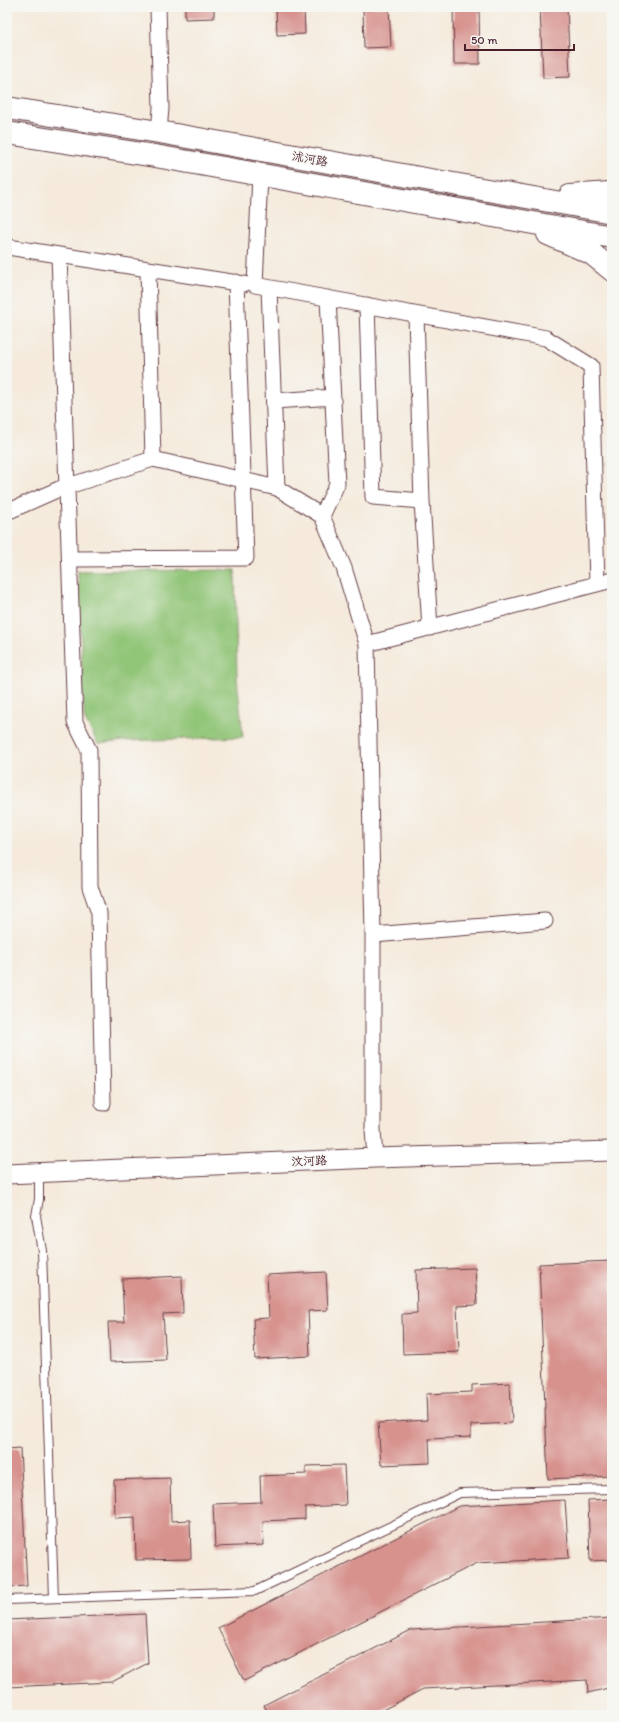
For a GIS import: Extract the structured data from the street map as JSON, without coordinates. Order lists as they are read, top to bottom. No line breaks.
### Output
{"streets":{"main road":["沭河路"],"street":["汶河路"]},"scale_bar":"50 m"}
